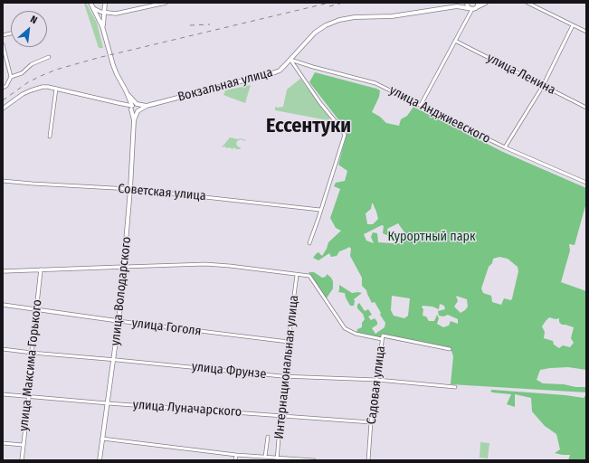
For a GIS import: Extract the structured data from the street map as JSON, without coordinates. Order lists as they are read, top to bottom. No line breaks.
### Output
{"streets":{"main road":["Вокзальная улица","улица Володарского"],"street":["улица Ленина","улица Анджиевского","Советская улица","улица Гоголя","улица Максима Горького","Интернациональная улица","улица Фрунзе","Садовая улица","улица Луначарского"]},"crossings":[["Вокзальная улица","улица Анджиевского"],["Советская улица","улица Володарского"],["улица Володарского","улица Гоголя"],["улица Володарского","улица Фрунзе"],["улица Володарского","улица Луначарского"],["улица Гоголя","улица Максима Горького"],["улица Гоголя","Интернациональная улица"],["улица Максима Горького","улица Фрунзе"],["улица Максима Горького","улица Луначарского"],["Интернациональная улица","улица Фрунзе"],["Интернациональная улица","улица Луначарского"],["улица Фрунзе","Садовая улица"],["Садовая улица","улица Луначарского"]],"districts":["Ессентуки"],"parks":["Курортный парк"],"north":"top right"}
